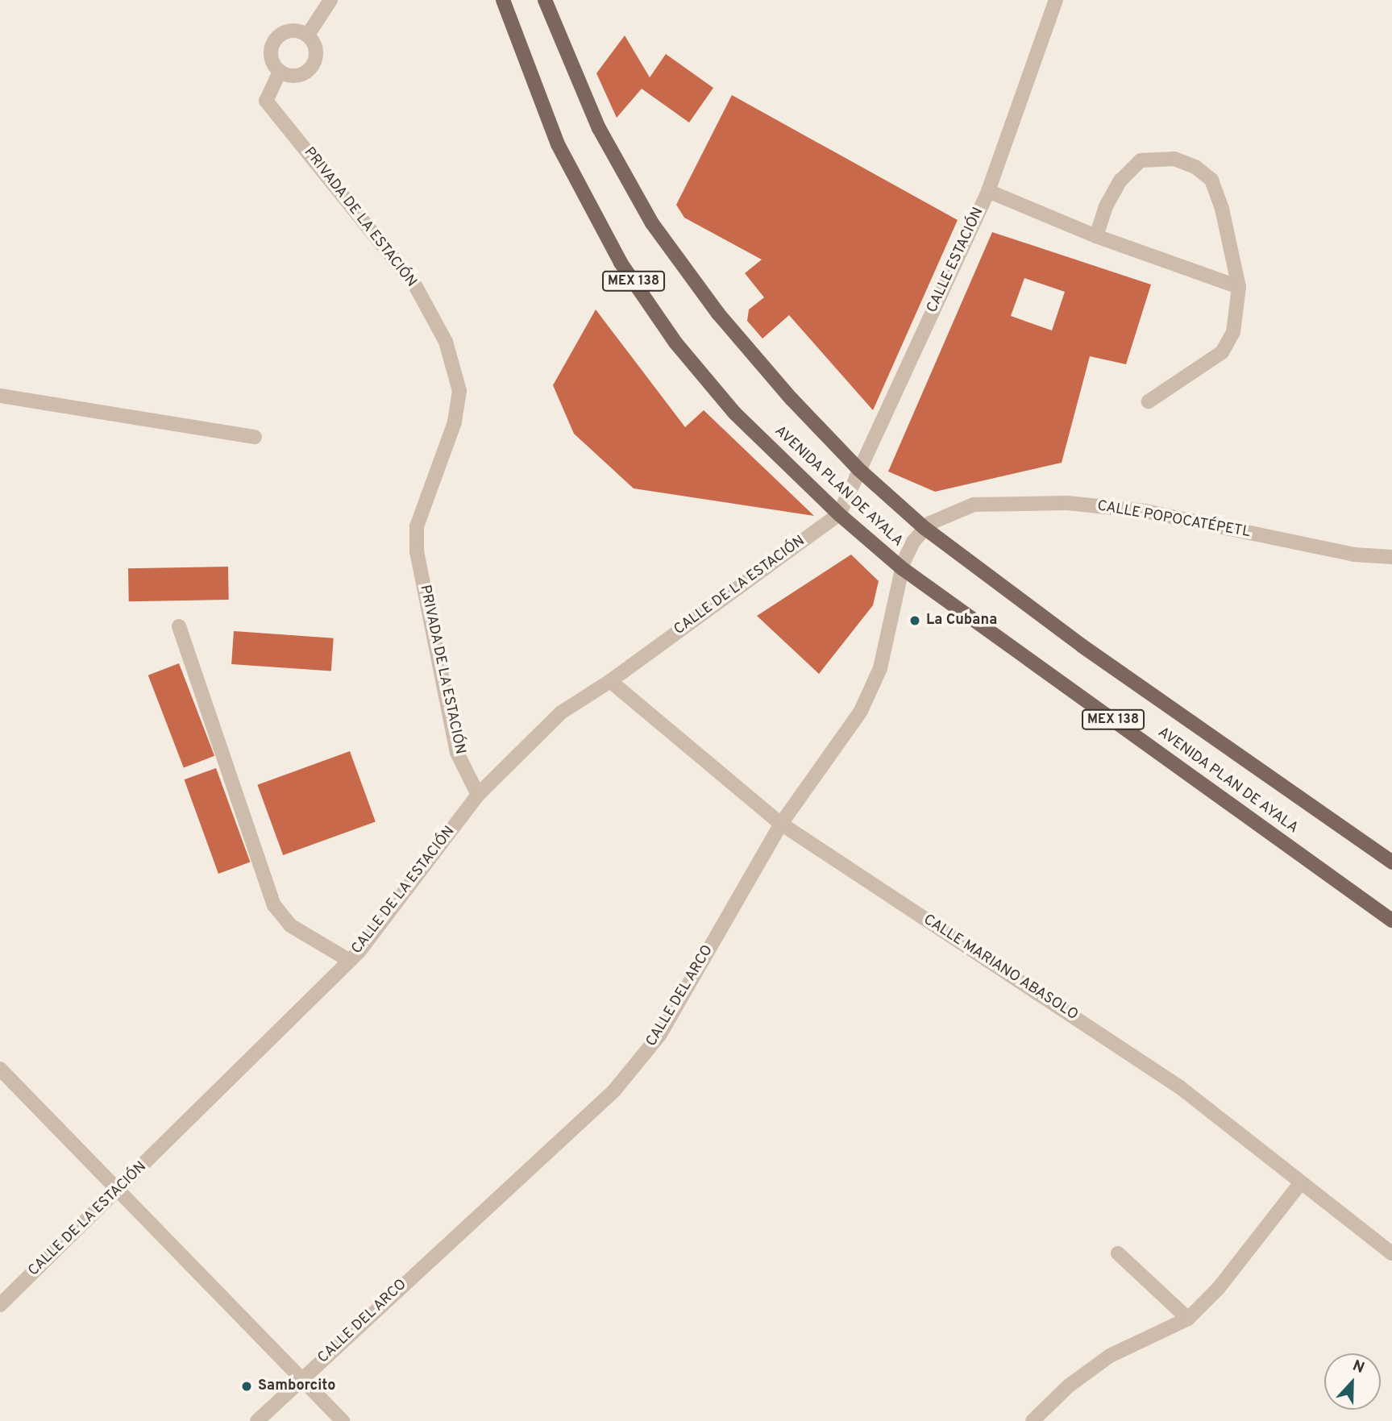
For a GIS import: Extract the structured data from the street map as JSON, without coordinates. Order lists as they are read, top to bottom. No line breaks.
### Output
{"streets":{"main road":["MEX 138","AVENIDA PLAN DE AYALA"],"street":["PRIVADA DE LA ESTACIÓN","CALLE ESTACIÓN","CALLE POPOCATÉPETL","CALLE DE LA ESTACIÓN","CALLE MARIANO ABASOLO","CALLE DEL ARCO"]},"crossings":[["PRIVADA DE LA ESTACIÓN","CALLE DE LA ESTACIÓN"],["CALLE ESTACIÓN","AVENIDA PLAN DE AYALA"],["CALLE ESTACIÓN","CALLE DE LA ESTACIÓN"],["AVENIDA PLAN DE AYALA","CALLE POPOCATÉPETL"],["AVENIDA PLAN DE AYALA","CALLE DE LA ESTACIÓN"],["AVENIDA PLAN DE AYALA","CALLE DEL ARCO"],["CALLE POPOCATÉPETL","CALLE DEL ARCO"],["CALLE DE LA ESTACIÓN","CALLE MARIANO ABASOLO"],["CALLE MARIANO ABASOLO","CALLE DEL ARCO"]],"places":["La Cubana","Samborcito"],"north":"top"}
